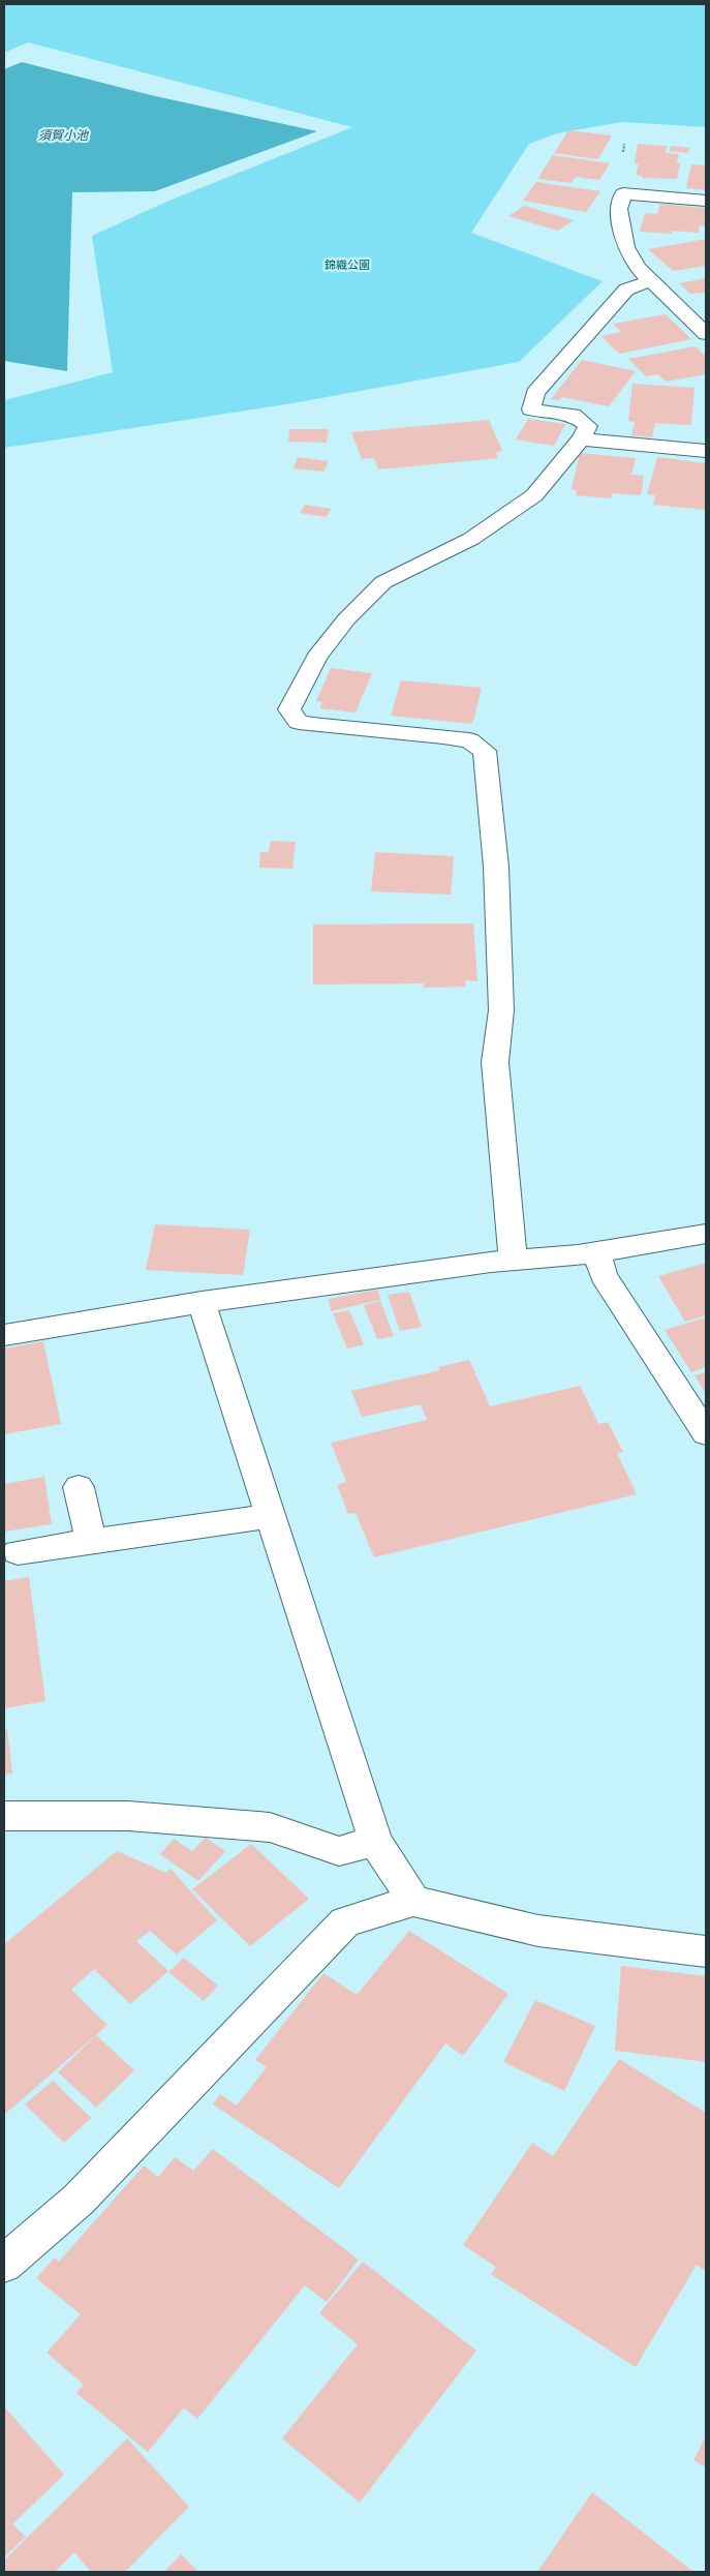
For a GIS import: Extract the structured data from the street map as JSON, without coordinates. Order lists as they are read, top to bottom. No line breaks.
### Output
{"water":["須賀小池"],"parks":["錦織公園"]}
